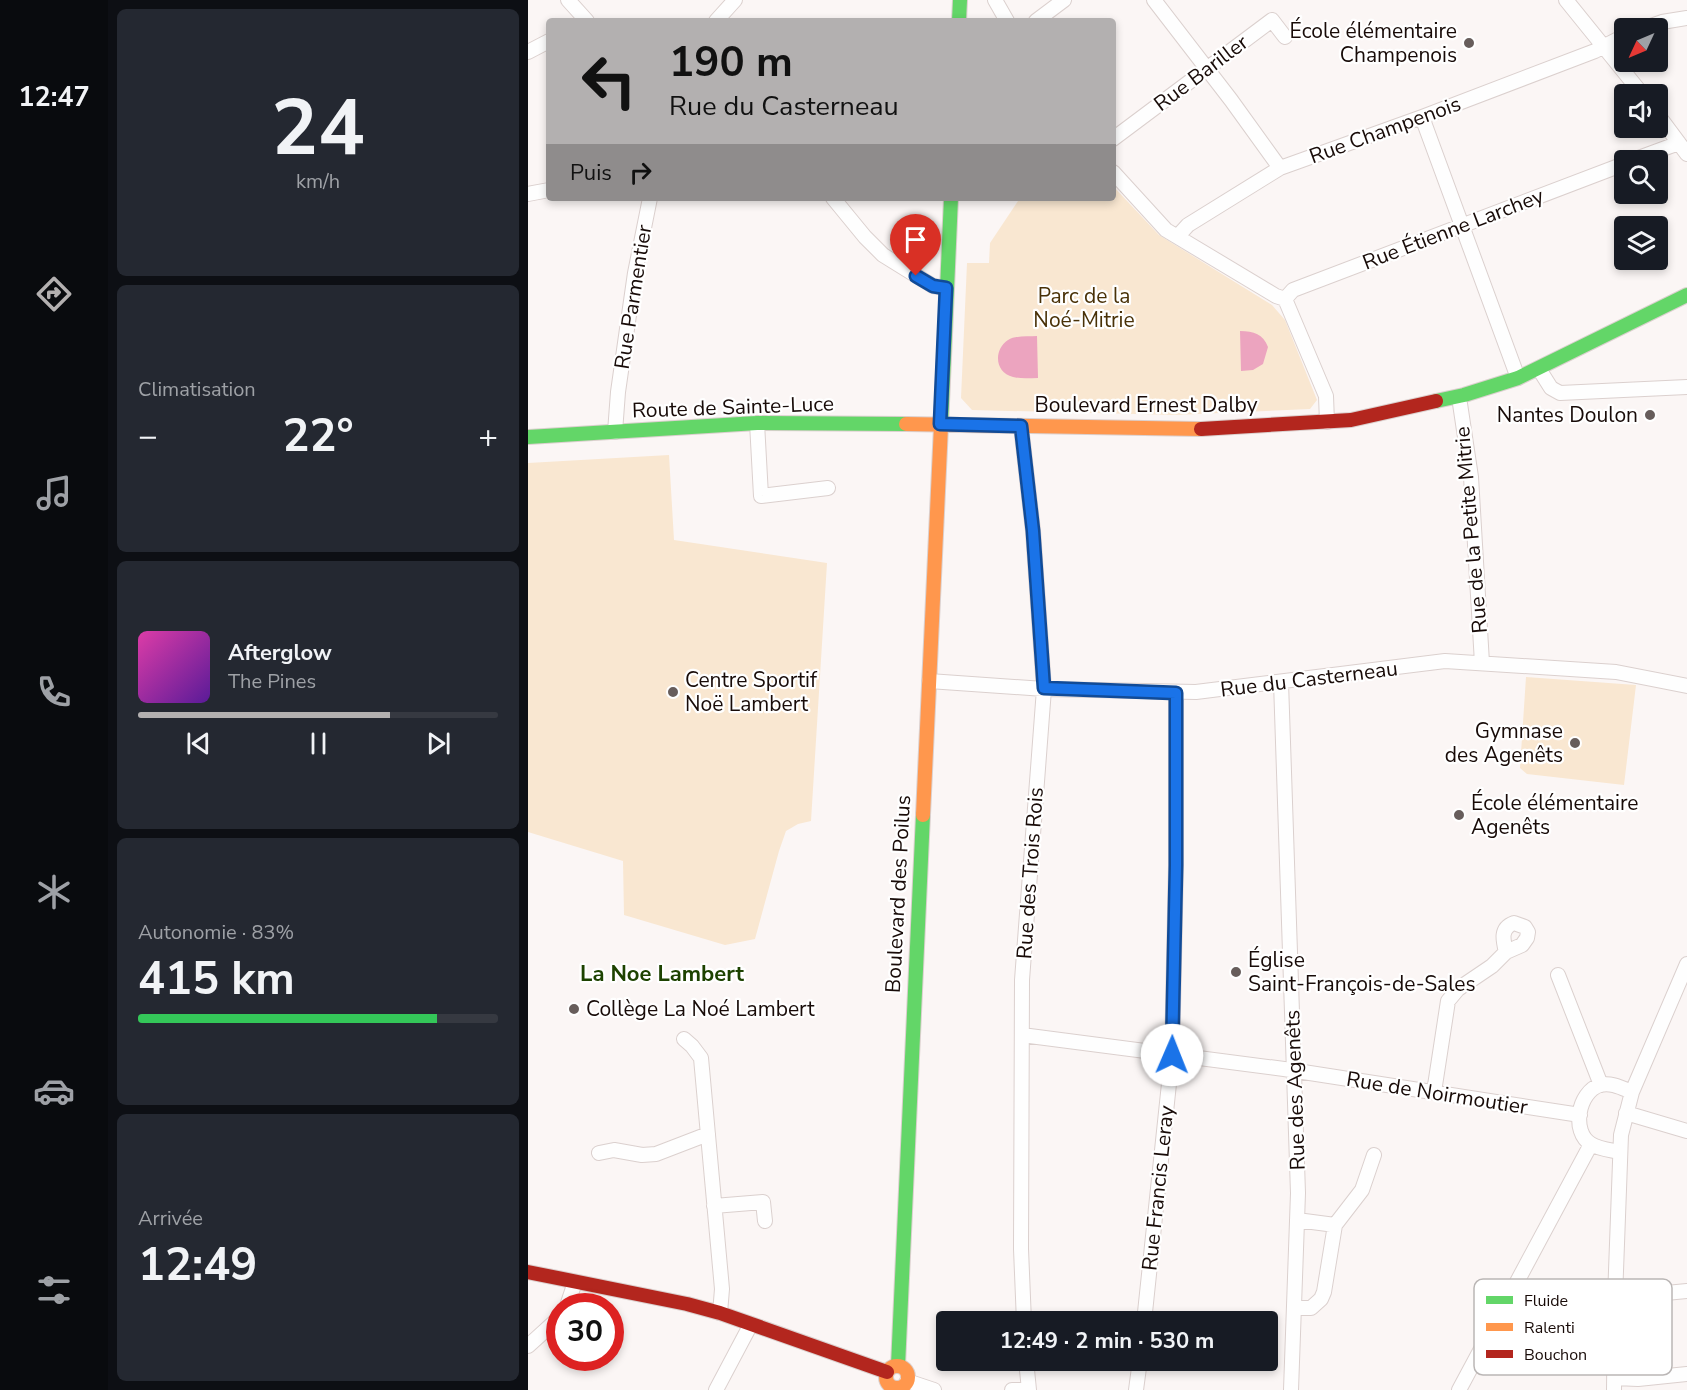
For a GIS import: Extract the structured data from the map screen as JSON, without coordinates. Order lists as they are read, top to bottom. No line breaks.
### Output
{"streets":{"street":["Rue Bariller","Rue Champenois","Rue Étienne Larchey","Rue Parmentier","Boulevard Ernest Dalby","Route de Sainte-Luce","Rue de la Petite Mitrie","Rue du Casterneau","Rue des Trois Rois","Boulevard des Poilus","Rue des Agenêts","Rue de Noirmoutier","Rue Francis Leray"]},"crossings":[["Rue Parmentier","Route de Sainte-Luce"],["Boulevard Ernest Dalby","Route de Sainte-Luce"],["Boulevard Ernest Dalby","Rue de la Petite Mitrie"],["Boulevard Ernest Dalby","Rue des Trois Rois"],["Boulevard Ernest Dalby","Boulevard des Poilus"],["Route de Sainte-Luce","Boulevard des Poilus"],["Rue de la Petite Mitrie","Rue du Casterneau"],["Rue du Casterneau","Rue des Trois Rois"],["Rue du Casterneau","Boulevard des Poilus"],["Rue du Casterneau","Rue des Agenêts"],["Rue du Casterneau","Rue Francis Leray"],["Rue des Trois Rois","Rue de Noirmoutier"],["Rue des Agenêts","Rue de Noirmoutier"],["Rue de Noirmoutier","Rue Francis Leray"]],"districts":["La Noe Lambert"],"parks":["Parc de la Noé-Mitrie"],"places":["École élémentaire Champenois","Nantes Doulon","Centre Sportif Noë Lambert","Gymnase des Agenêts","École élémentaire Agenêts","Église Saint-François-de-Sales","Collège La Noé Lambert"],"legend":["Fluide","Ralenti","Bouchon"],"north":"bottom left","page":{"tabs":"12:47","tile":[["24","km/h"],"Climatisation",["Autonomie · 83%","415 km"],["Arrivée","12:49"]],"turn":["190 m","Rue du Casterneau"],"then":"Puis","heat":["−","22°","+"],"song":["Afterglow","The Pines"],"limit":"30","trip":"12:49 · 2 min · 530 m"}}
